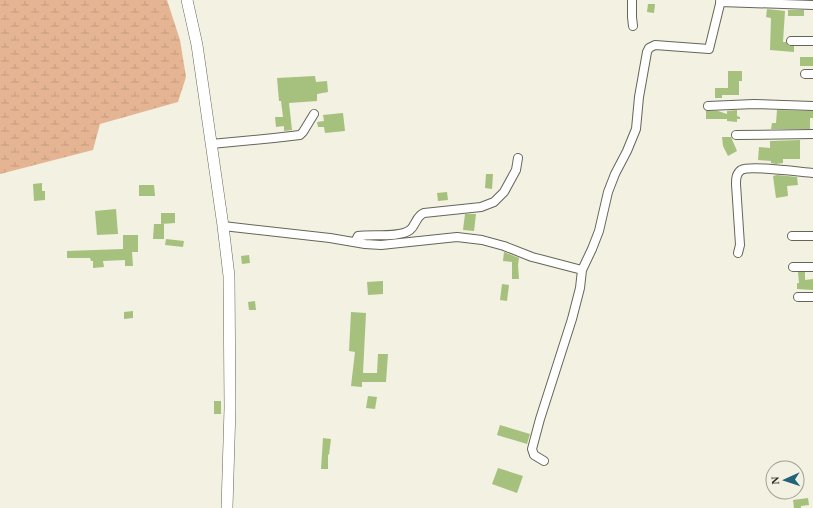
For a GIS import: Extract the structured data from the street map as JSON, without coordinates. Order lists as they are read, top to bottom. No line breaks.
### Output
{"north":"left"}
